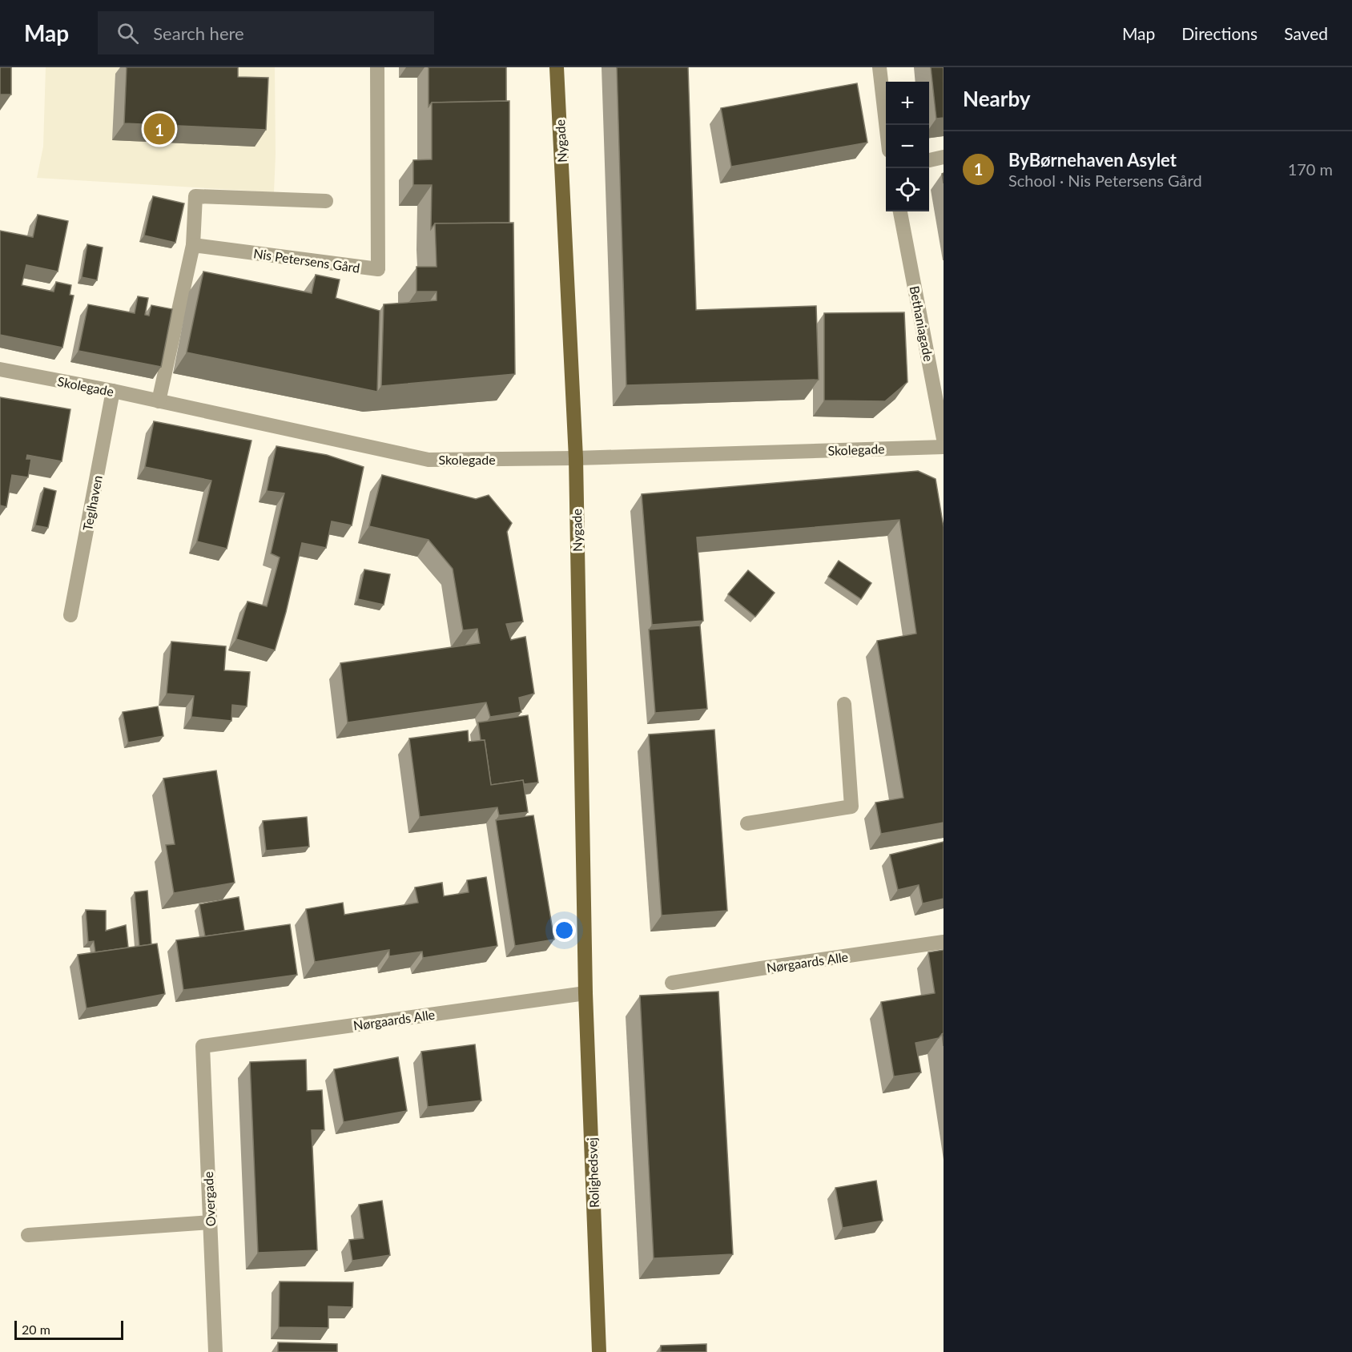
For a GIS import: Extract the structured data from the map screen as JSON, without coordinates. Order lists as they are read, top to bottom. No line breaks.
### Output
{"streets":{"main road":["Nygade","Rolighedsvej"],"street":["Nis Petersens Gård","Bethaniagade","Skolegade","Teglhaven","Nørgaards Alle","Overgade"]},"crossings":[["Nygade","Skolegade"],["Nygade","Nørgaards Alle"],["Nygade","Rolighedsvej"],["Skolegade","Teglhaven"],["Nørgaards Alle","Rolighedsvej"],["Nørgaards Alle","Overgade"]],"scale_bar":"20 m","page":{"header":"Map","search":"Search here","nav":["Map","Directions","Saved"],"heading":"Nearby","map_buttons":["+","−"],"pins":"1","list":[{"mark":"1","name":"ByBørnehaven Asylet","note":"School · Nis Petersens Gård","value":"170 m"}],"scale":"20 m"}}
